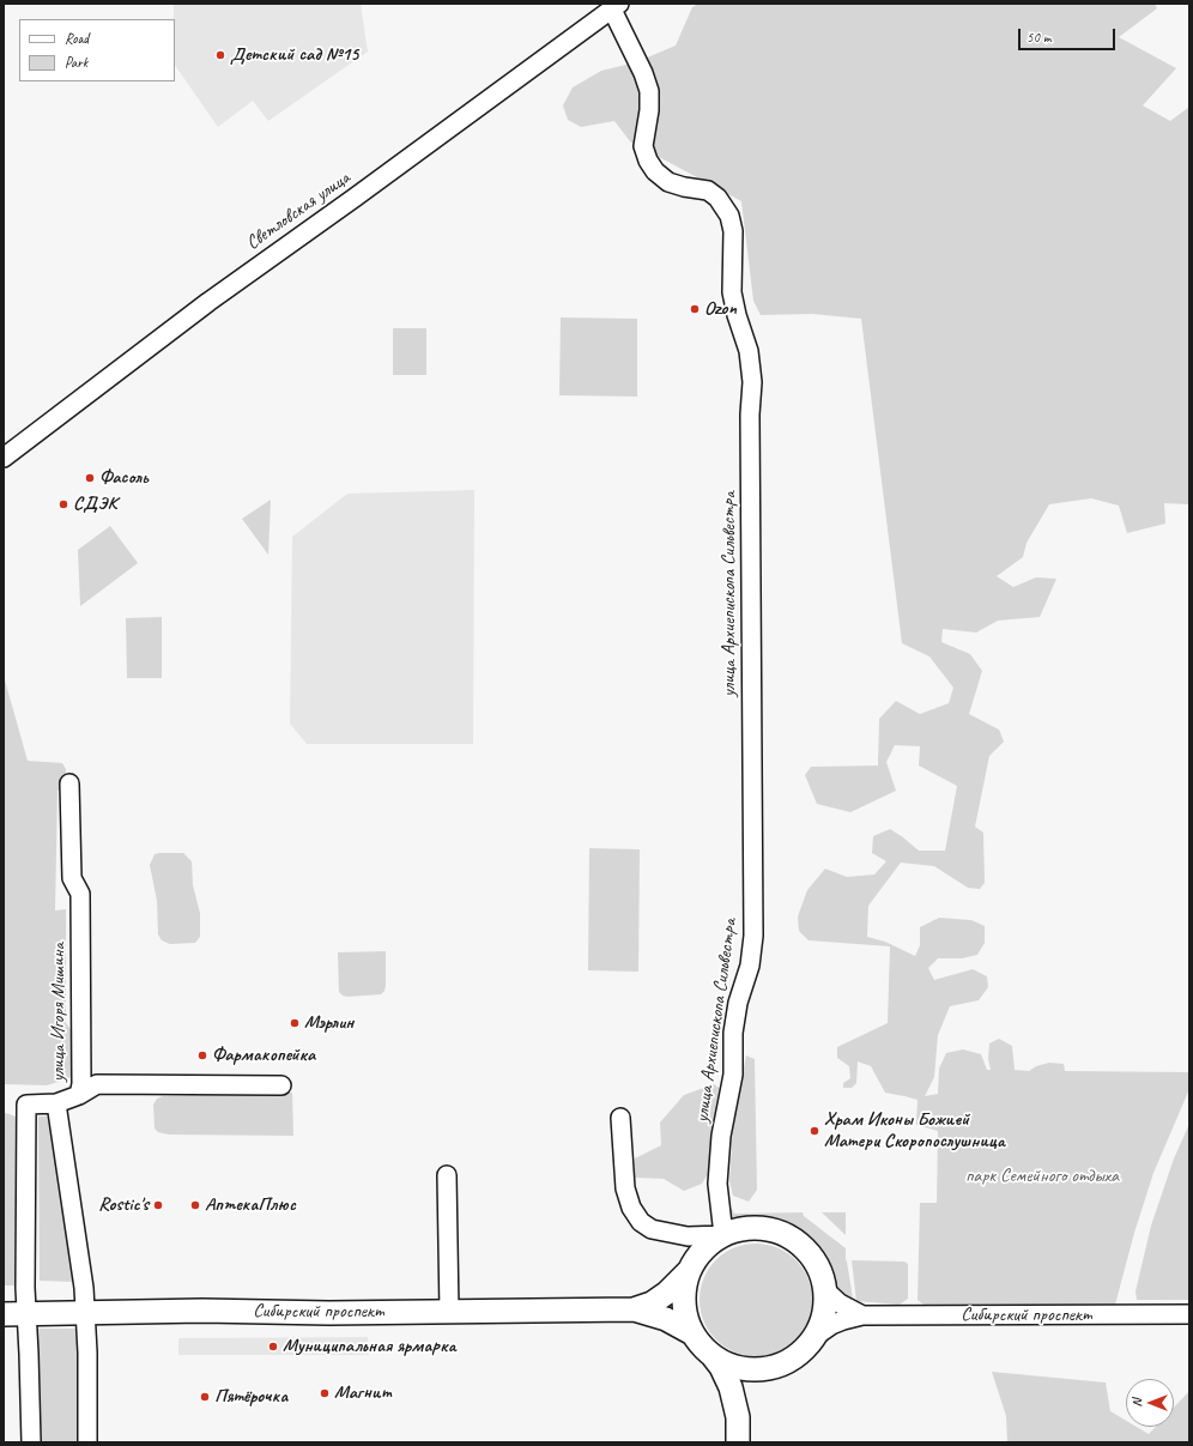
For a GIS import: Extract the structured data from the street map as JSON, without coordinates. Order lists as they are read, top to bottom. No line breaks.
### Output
{"streets":{"main road":["Сибирский проспект"],"street":["Светловская улица","улица Архиепископа Сильвестра","улица Игоря Мишина"]},"crossings":[["Светловская улица","улица Архиепископа Сильвестра"],["улица Архиепископа Сильвестра","Сибирский проспект"],["улица Игоря Мишина","Сибирский проспект"]],"parks":["парк Семейного отдыха"],"places":["Детский сад №15","Ozon","Фасоль","СДЭК","Мэрлин","Фармакопейка","Храм Иконы Божией Матери Скоропослушница","Rostic's","АптекаПлюс","Муниципальная ярмарка","Магнит","Пятёрочка"],"legend":["Road","Park"],"scale_bar":"50 m","north":"left"}
